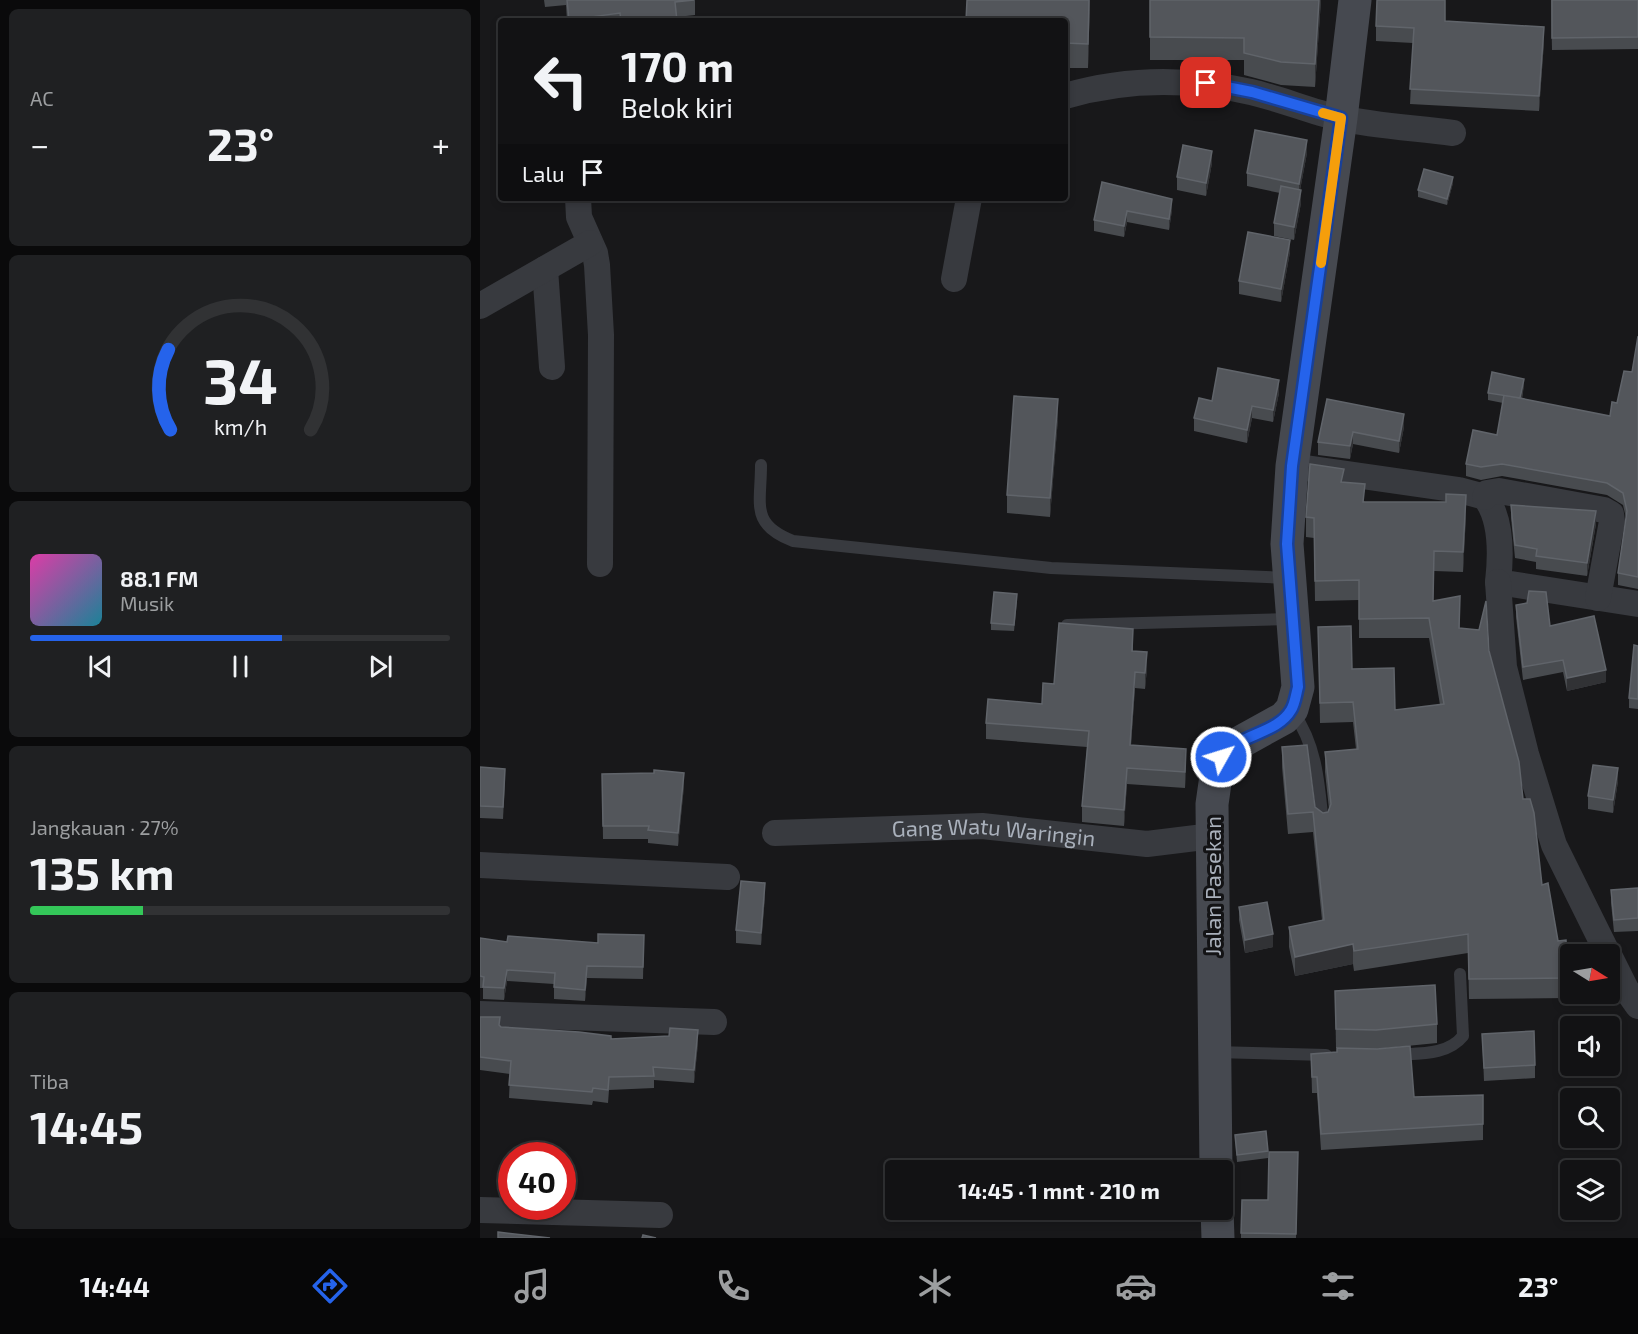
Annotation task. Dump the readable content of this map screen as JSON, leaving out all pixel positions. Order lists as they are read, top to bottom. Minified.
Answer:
{"streets":{"street":["Gang Watu Waringin","Jalan Pasekan"]},"crossings":[["Gang Watu Waringin","Jalan Pasekan"]],"north":"right","page":{"tile":["AC",["Jangkauan · 27%","135 km"],["Tiba","14:45"]],"turn":["170 m","Belok kiri"],"heat":["−","23°","+"],"then":"Lalu","song":["88.1 FM","Musik"],"limit":"40","trip":"14:45 · 1 mnt · 210 m","tabs":["14:44","23°"],"gauge":["34","km/h"]}}
